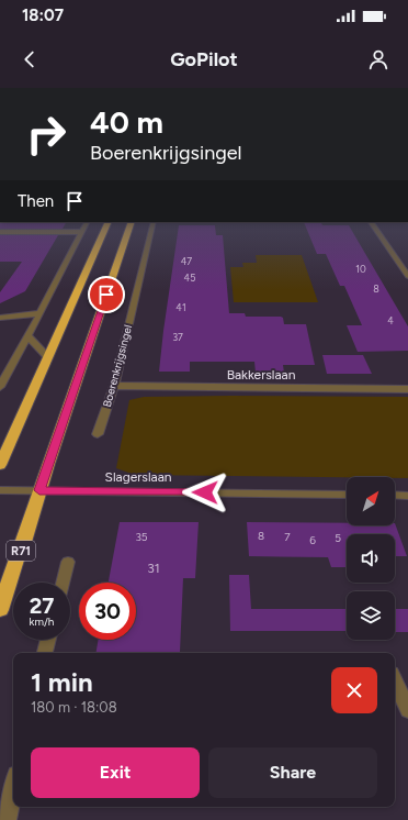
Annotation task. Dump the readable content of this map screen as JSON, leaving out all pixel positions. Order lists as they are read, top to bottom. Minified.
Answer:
{"streets":{"highway":["R71"],"street":["Boerenkrijgsingel","Bakkerslaan","Slagerslaan"]},"crossings":[["Boerenkrijgsingel","Bakkerslaan"],["Slagerslaan","R71"]],"house_numbers":["47","10","45","8","41","4","37","8","35","7","5","6","31"],"north":"top right","page":{"status":"18:07","header":"GoPilot","turn":["40 m","Boerenkrijgsingel"],"then":"Then","speed":"27 km/h","limit":"30","heading":["1 min","180 m · 18:08"],"buttons":["Exit","Share"]}}
